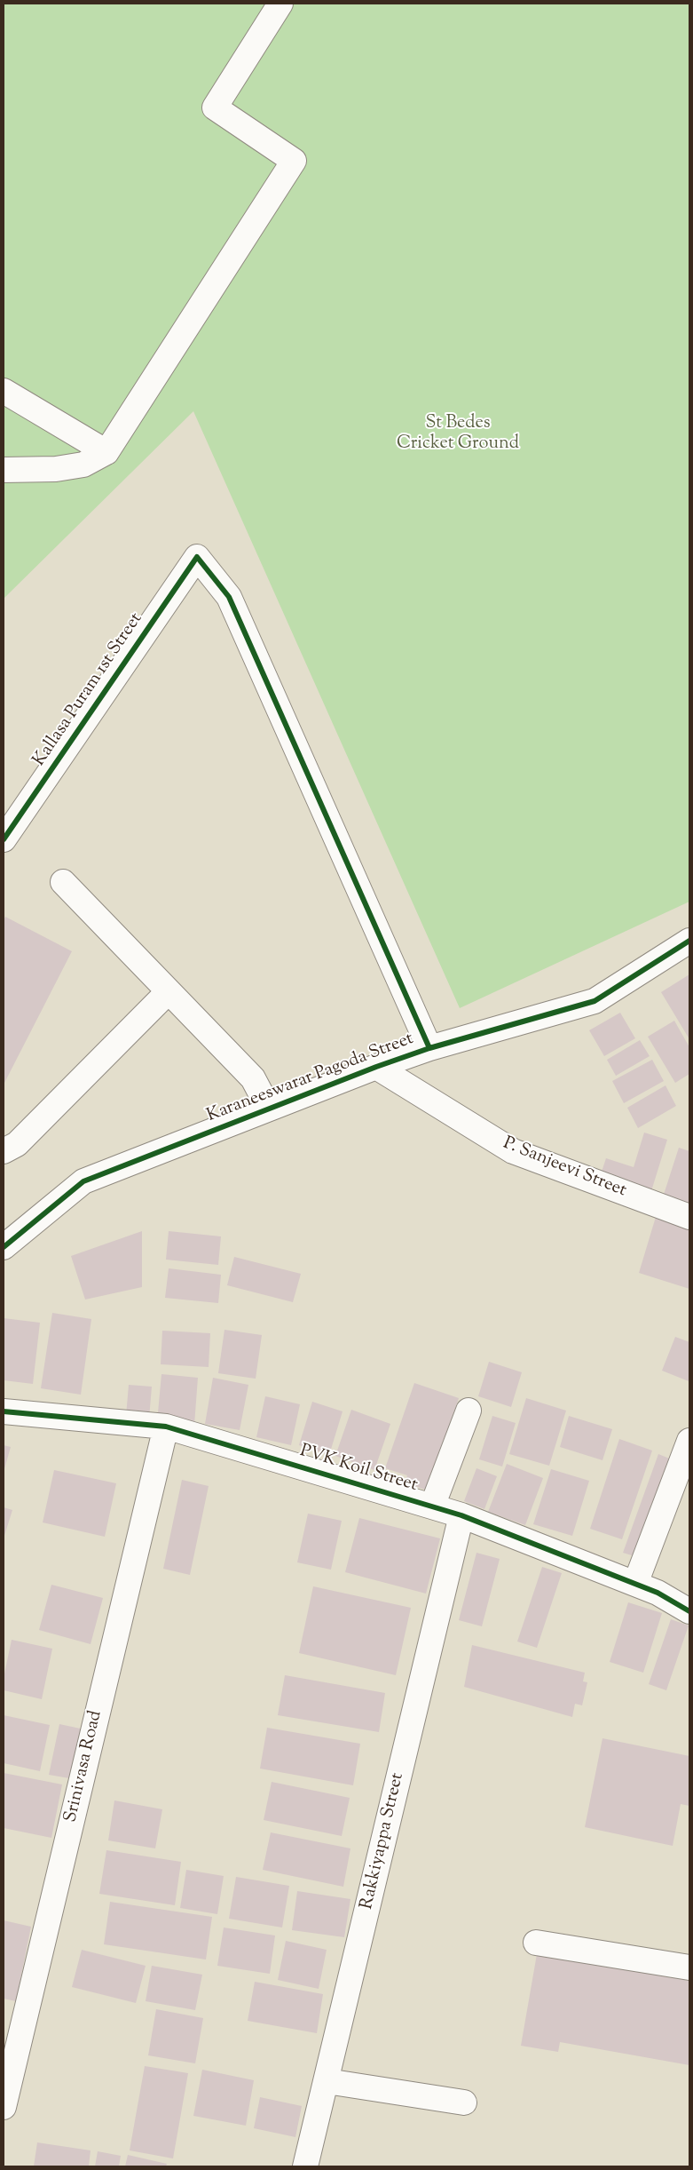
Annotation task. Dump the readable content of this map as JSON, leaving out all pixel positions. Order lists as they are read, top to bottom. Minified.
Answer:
{"streets":{"street":["Kallasa Puram 1st Street","Karaneeswarar Pagoda Street","P. Sanjeevi Street","PVK Koil Street","Srinivasa Road","Rakkiyappa Street"]},"crossings":[["Kallasa Puram 1st Street","Karaneeswarar Pagoda Street"],["Karaneeswarar Pagoda Street","P. Sanjeevi Street"],["PVK Koil Street","Srinivasa Road"],["PVK Koil Street","Rakkiyappa Street"]],"parks":["St Bedes Cricket Ground"]}
